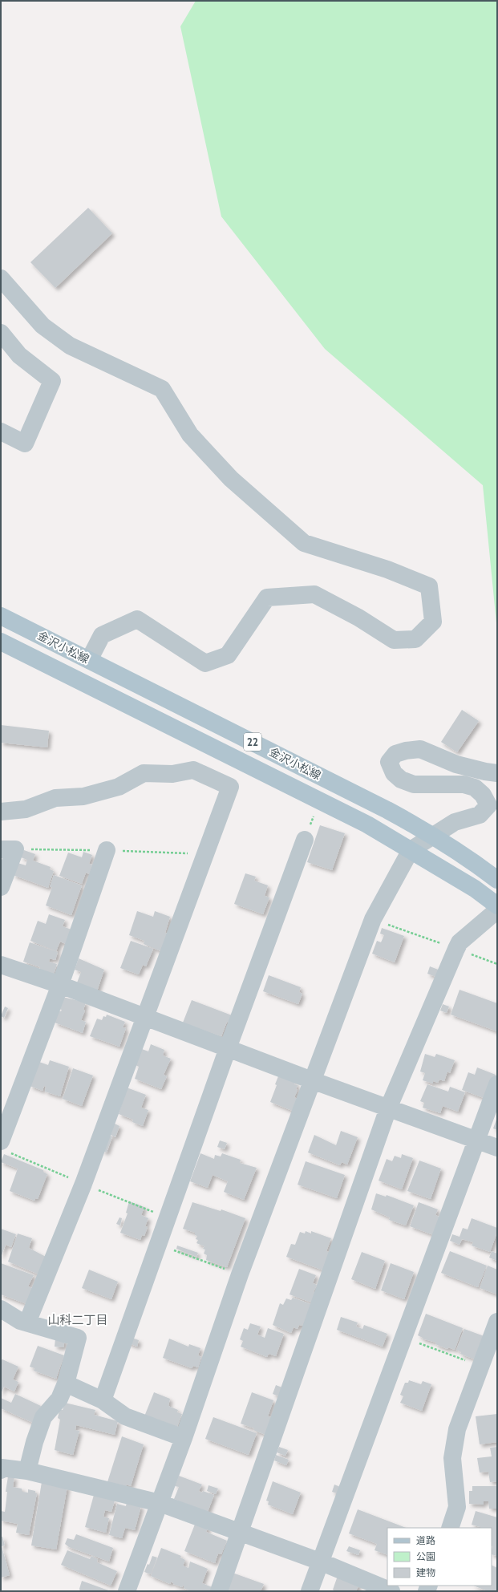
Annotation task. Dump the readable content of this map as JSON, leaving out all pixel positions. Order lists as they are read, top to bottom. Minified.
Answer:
{"streets":{"main road":["金沢小松線","22"]},"districts":["山科二丁目"],"legend":["道路","公園","建物"]}
